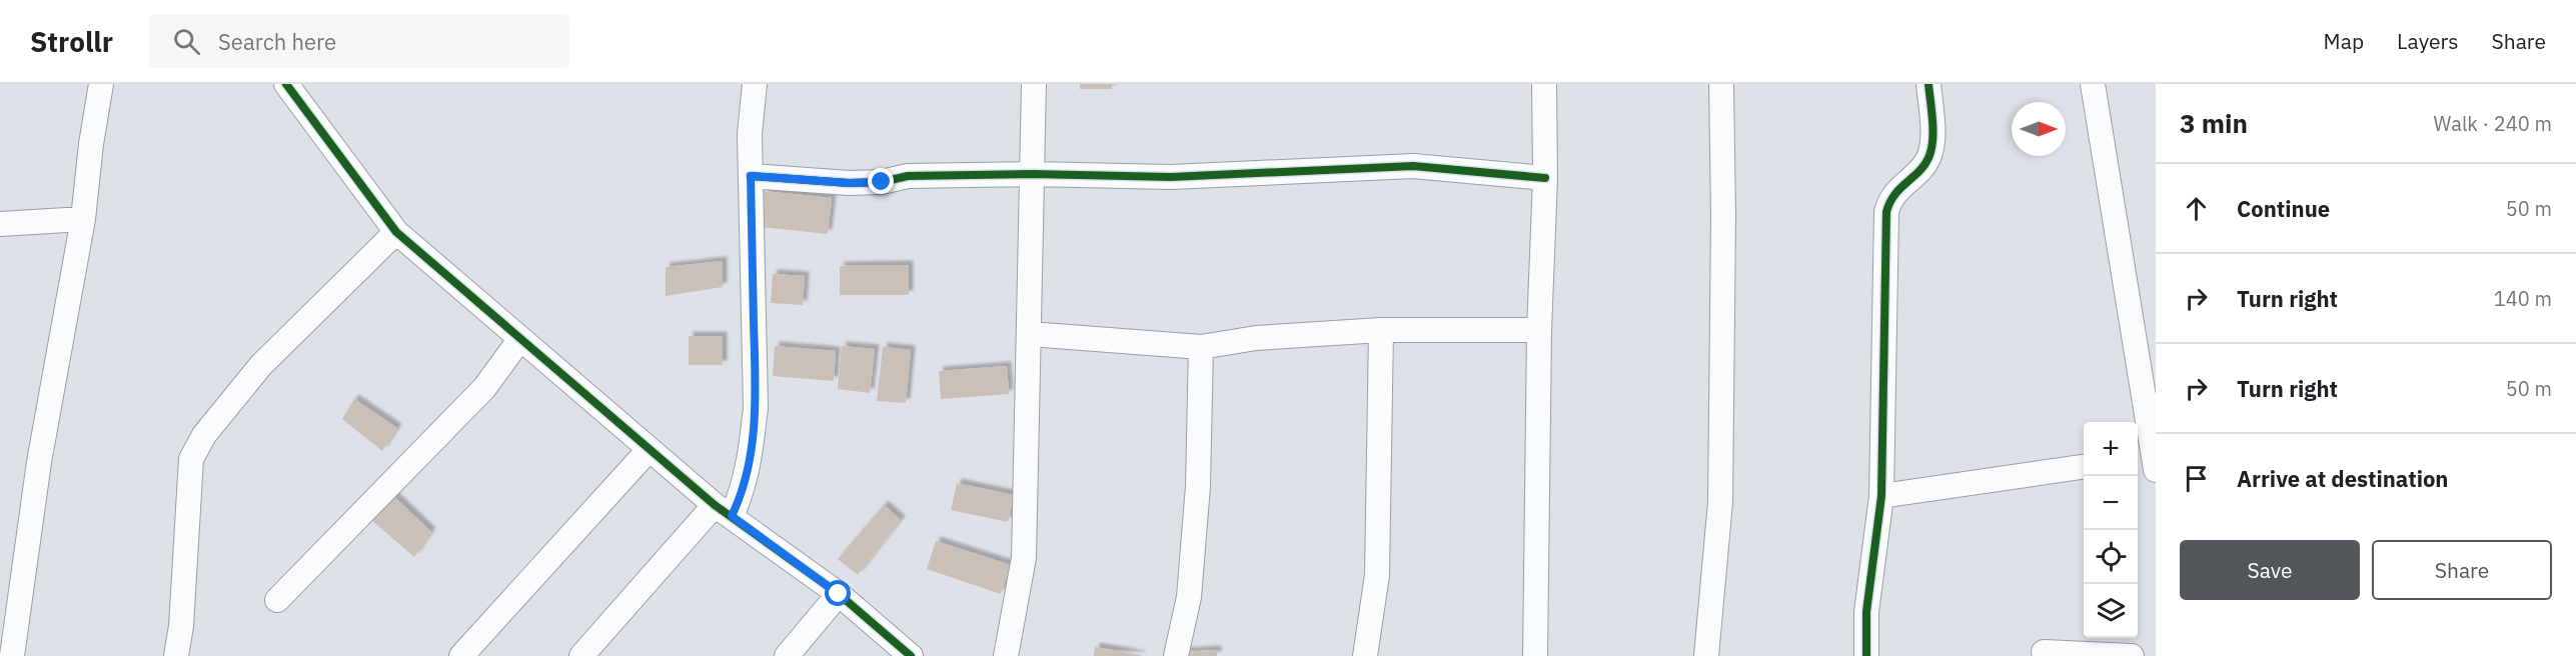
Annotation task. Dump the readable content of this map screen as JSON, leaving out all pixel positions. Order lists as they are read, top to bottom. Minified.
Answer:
{"north":"right","page":{"header":"Strollr","search":"Search here","nav":["Map","Layers","Share"],"heading":["3 min","Walk · 240 m"],"list":[["Continue","50 m"],["Turn right","140 m"],["Turn right","50 m"],"Arrive at destination"],"map_buttons":["+","−"],"buttons":["Save","Share"]}}
